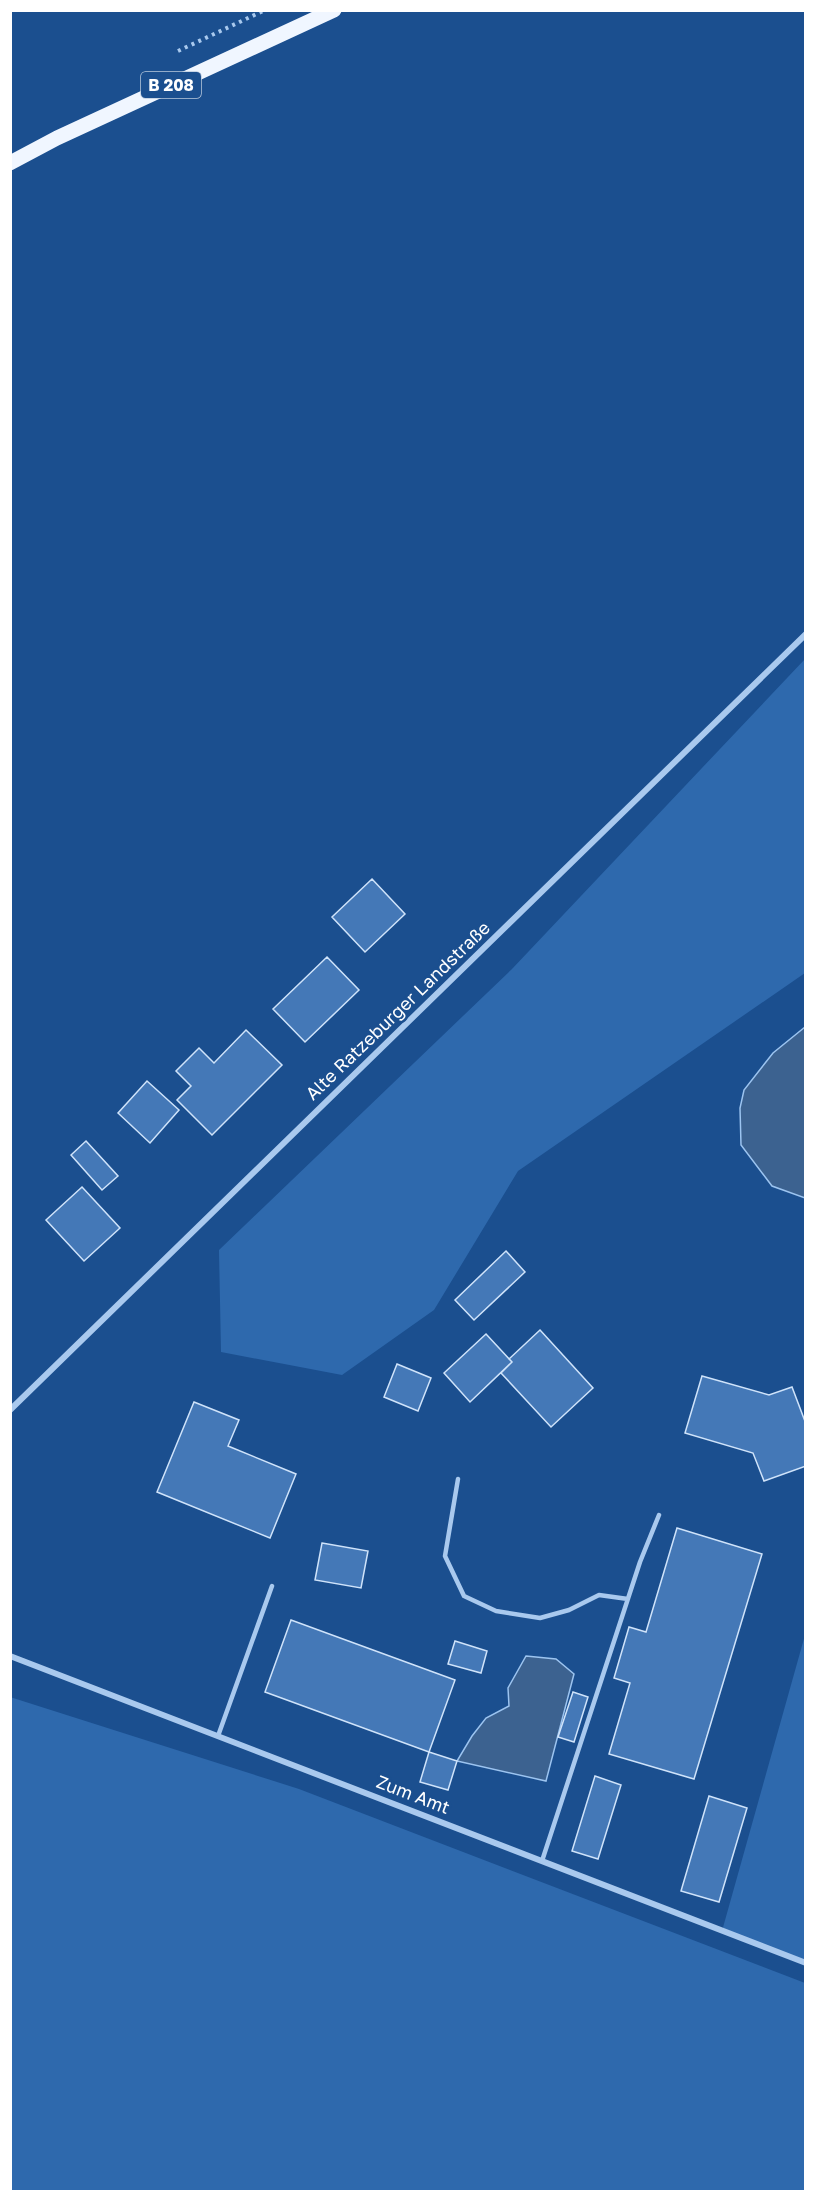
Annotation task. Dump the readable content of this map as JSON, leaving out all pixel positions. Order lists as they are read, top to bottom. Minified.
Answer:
{"streets":{"main road":["B 208"],"street":["Alte Ratzeburger Landstraße","Zum Amt"]}}
